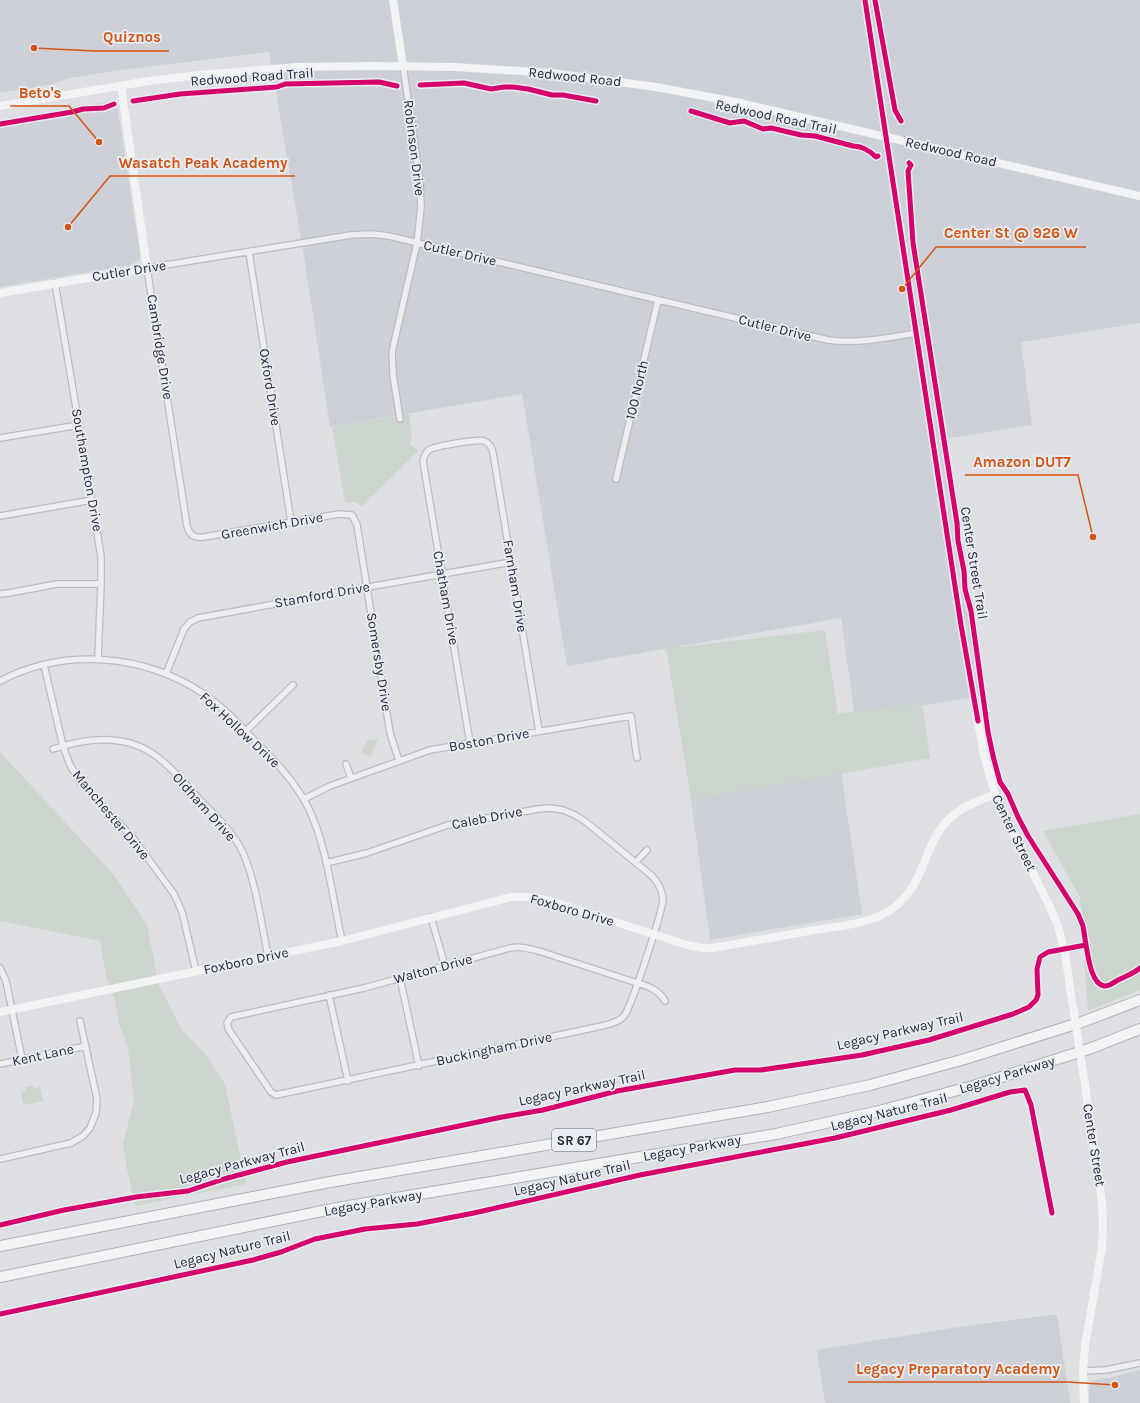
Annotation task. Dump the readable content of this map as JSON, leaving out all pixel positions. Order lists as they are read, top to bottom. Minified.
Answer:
{"streets":{"highway":["Legacy Parkway","SR 67"],"street":["Redwood Road","Robinson Drive","Cutler Drive","Cambridge Drive","Oxford Drive","100 North","Southampton Drive","Greenwich Drive","Farnham Drive","Stamford Drive","Chatham Drive","Somersby Drive","Fox Hollow Drive","Boston Drive","Oldham Drive","Manchester Drive","Caleb Drive","Center Street","Foxboro Drive","Walton Drive","Buckingham Drive","Kent Lane"],"cycle path":["Redwood Road Trail","Center Street Trail","Legacy Parkway Trail","Legacy Nature Trail"]},"crossings":[["Redwood Road","Robinson Drive"],["Redwood Road","Cambridge Drive"],["Redwood Road","Center Street"],["Robinson Drive","Cutler Drive"],["Cutler Drive","Cambridge Drive"],["Cutler Drive","Oxford Drive"],["Cutler Drive","100 North"],["Cutler Drive","Southampton Drive"],["Cutler Drive","Center Street"],["Cambridge Drive","Greenwich Drive"],["Oxford Drive","Greenwich Drive"],["Southampton Drive","Fox Hollow Drive"],["Greenwich Drive","Somersby Drive"],["Farnham Drive","Stamford Drive"],["Farnham Drive","Chatham Drive"],["Farnham Drive","Boston Drive"],["Stamford Drive","Chatham Drive"],["Stamford Drive","Somersby Drive"],["Stamford Drive","Fox Hollow Drive"],["Chatham Drive","Boston Drive"],["Somersby Drive","Boston Drive"],["Fox Hollow Drive","Boston Drive"],["Fox Hollow Drive","Manchester Drive"],["Fox Hollow Drive","Caleb Drive"],["Fox Hollow Drive","Foxboro Drive"],["Oldham Drive","Manchester Drive"],["Oldham Drive","Foxboro Drive"],["Manchester Drive","Foxboro Drive"],["Caleb Drive","Foxboro Drive"],["Caleb Drive","Buckingham Drive"],["Center Street","Foxboro Drive"],["Foxboro Drive","Buckingham Drive"],["Walton Drive","Buckingham Drive"]],"places":["Quiznos","Beto's","Wasatch Peak Academy","Center St @ 926 W","Amazon DUT7","Legacy Preparatory Academy"]}
